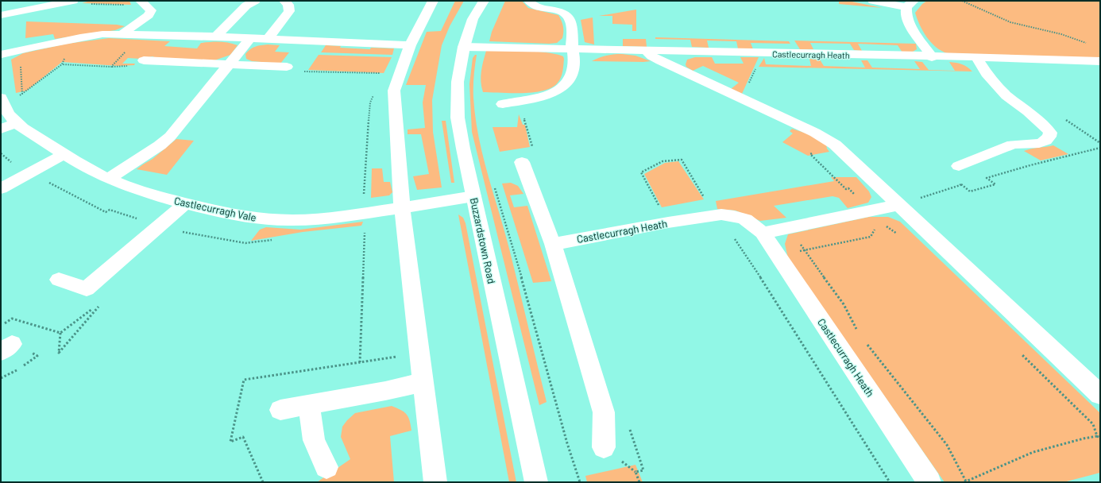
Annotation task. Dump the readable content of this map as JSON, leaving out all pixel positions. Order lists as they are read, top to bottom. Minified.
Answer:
{"streets":{"street":["Castlecurragh Heath","Castlecurragh Vale","Buzzardstown Road"]},"crossings":[["Castlecurragh Heath","Buzzardstown Road"],["Castlecurragh Vale","Buzzardstown Road"]]}
